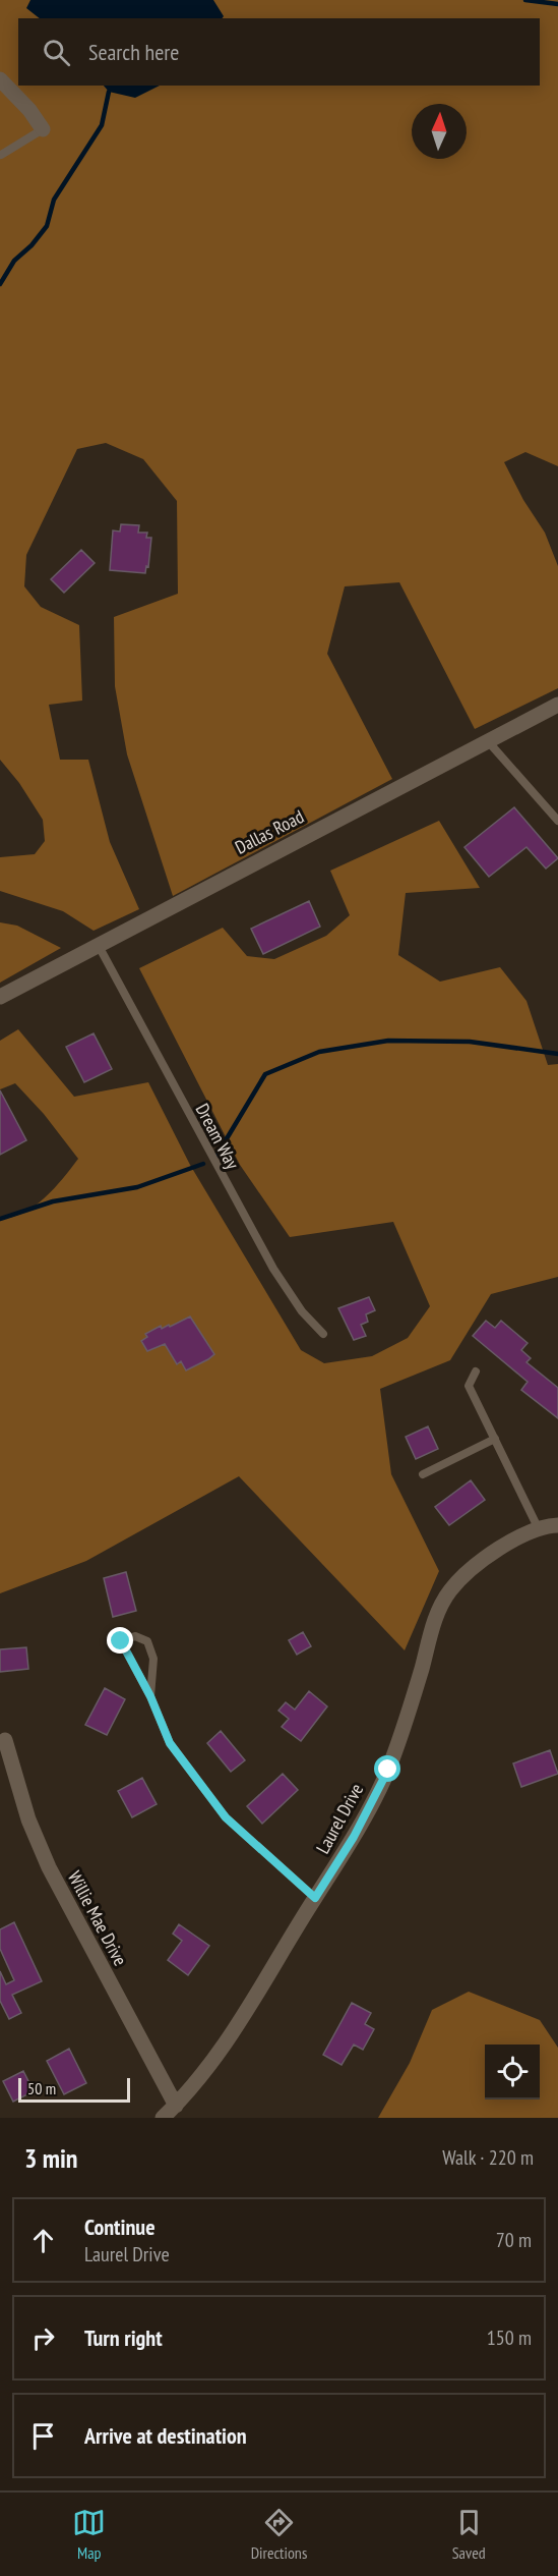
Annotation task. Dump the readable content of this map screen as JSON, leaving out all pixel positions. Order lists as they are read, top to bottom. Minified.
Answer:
{"streets":{"street":["Dallas Road","Laurel Drive","Willie Mae Drive"],"lane":["Dream Way"]},"crossings":[["Dallas Road","Dream Way"],["Laurel Drive","Willie Mae Drive"]],"scale_bar":"50 m","north":"top","page":{"search":"Search here","scale":"50 m","heading":["3 min","Walk · 220 m"],"list":[["Continue","Laurel Drive","70 m"],["Turn right","150 m"],"Arrive at destination"],"nav":["Map","Directions","Saved"]}}
